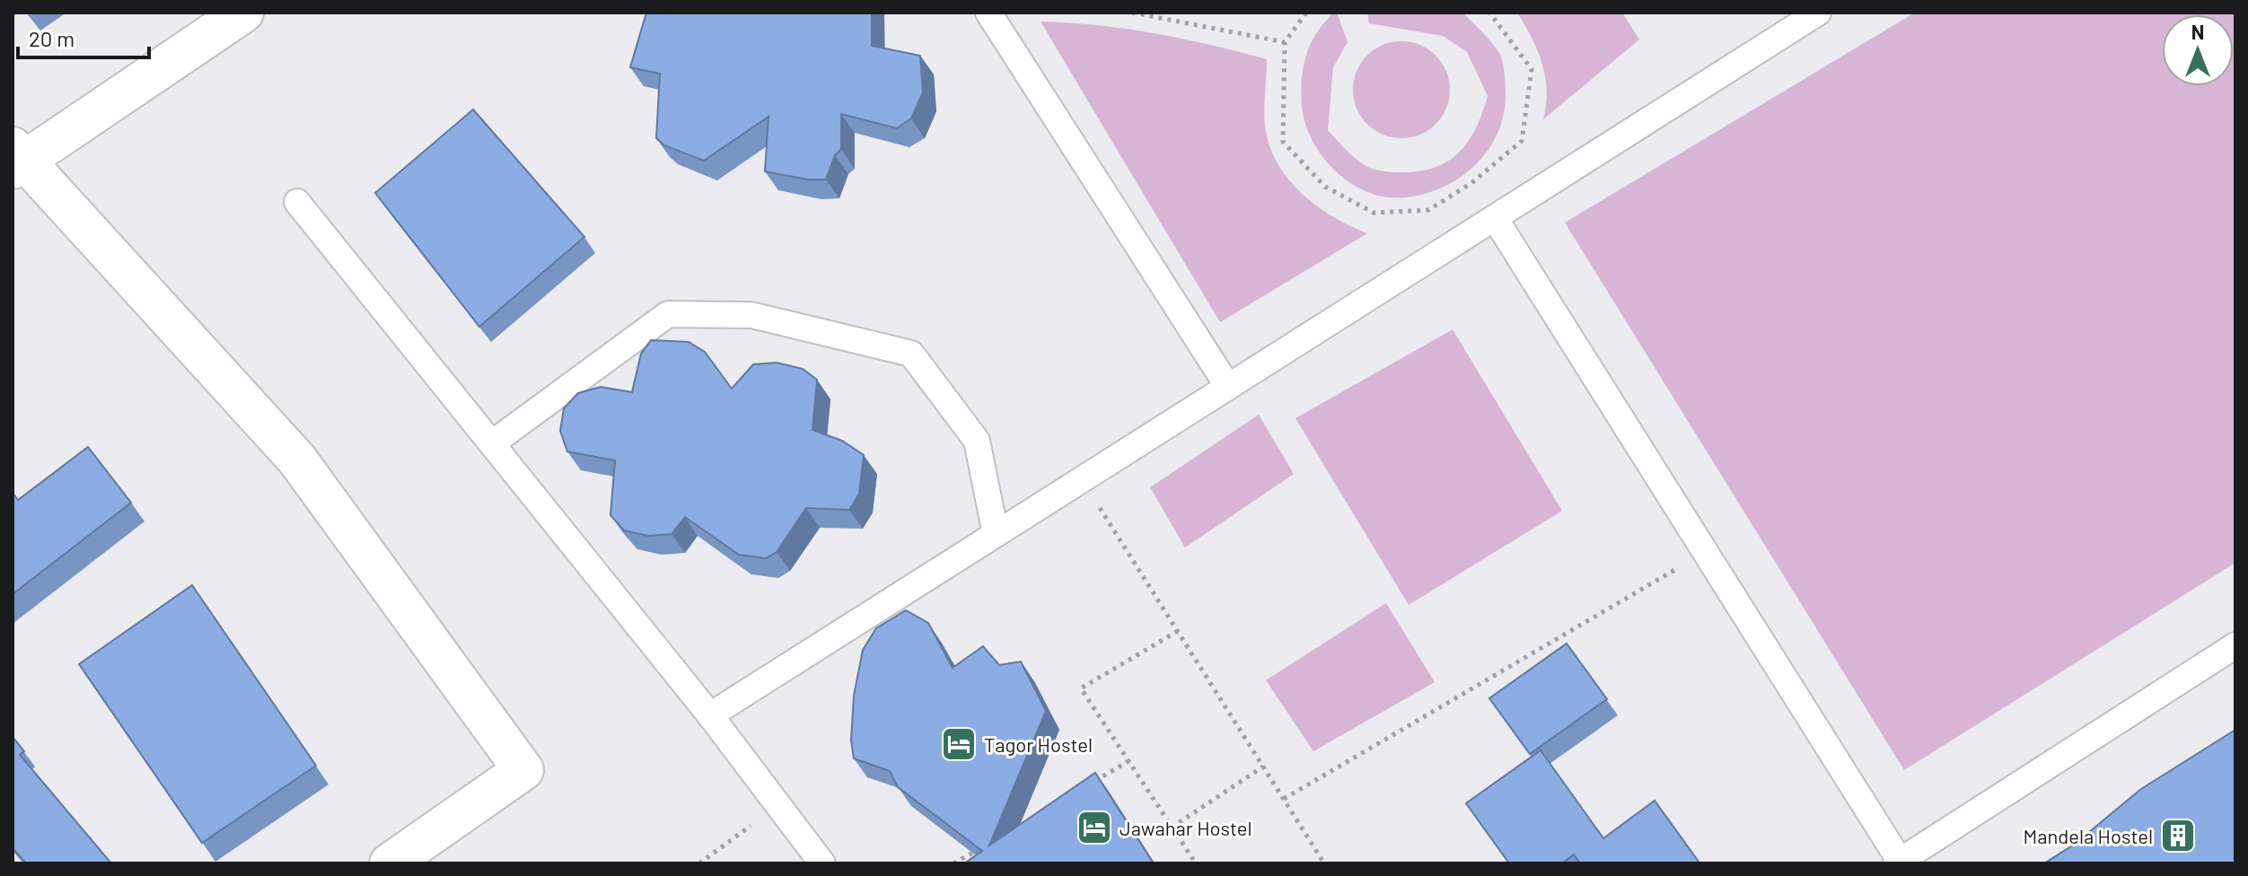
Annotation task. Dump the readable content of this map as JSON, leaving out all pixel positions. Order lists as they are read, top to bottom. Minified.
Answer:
{"places":{"hotel":["Tagor Hostel","Jawahar Hostel"],"building":["Mandela Hostel"]},"scale_bar":"20 m","north":"top"}
